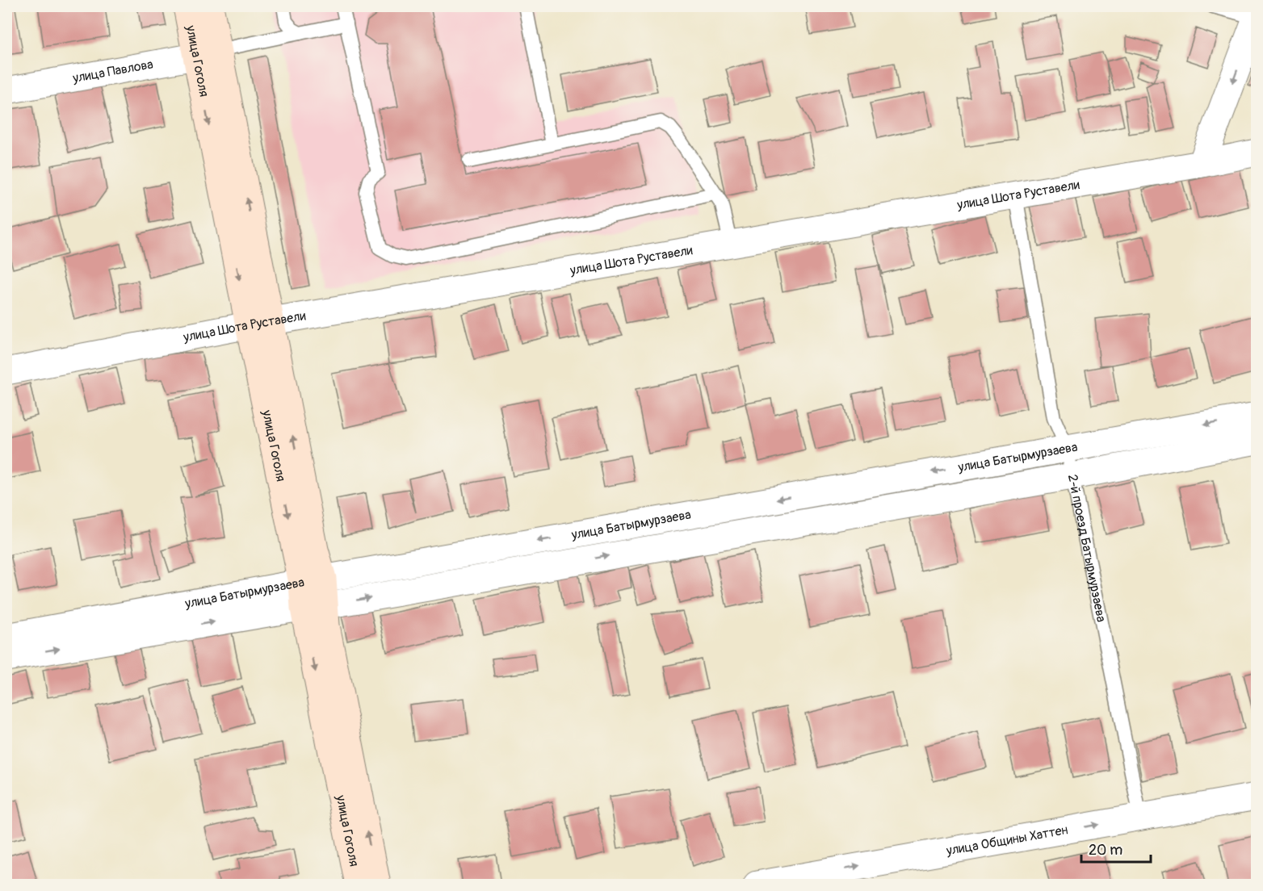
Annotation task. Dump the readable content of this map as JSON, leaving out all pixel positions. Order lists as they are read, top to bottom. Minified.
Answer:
{"streets":{"street":["улица Гоголя","улица Павлова","улица Шота Руставели","улица Батырмурзаева","улица Общины Хаттен"],"lane":["2-й проезд Батырмурзаева"]},"crossings":[["улица Гоголя","улица Павлова"],["улица Гоголя","улица Шота Руставели"],["улица Гоголя","улица Батырмурзаева"],["улица Шота Руставели","2-й проезд Батырмурзаева"],["улица Батырмурзаева","2-й проезд Батырмурзаева"],["2-й проезд Батырмурзаева","улица Общины Хаттен"]],"one_way":["улица Общины Хаттен"],"scale_bar":"20 m"}
